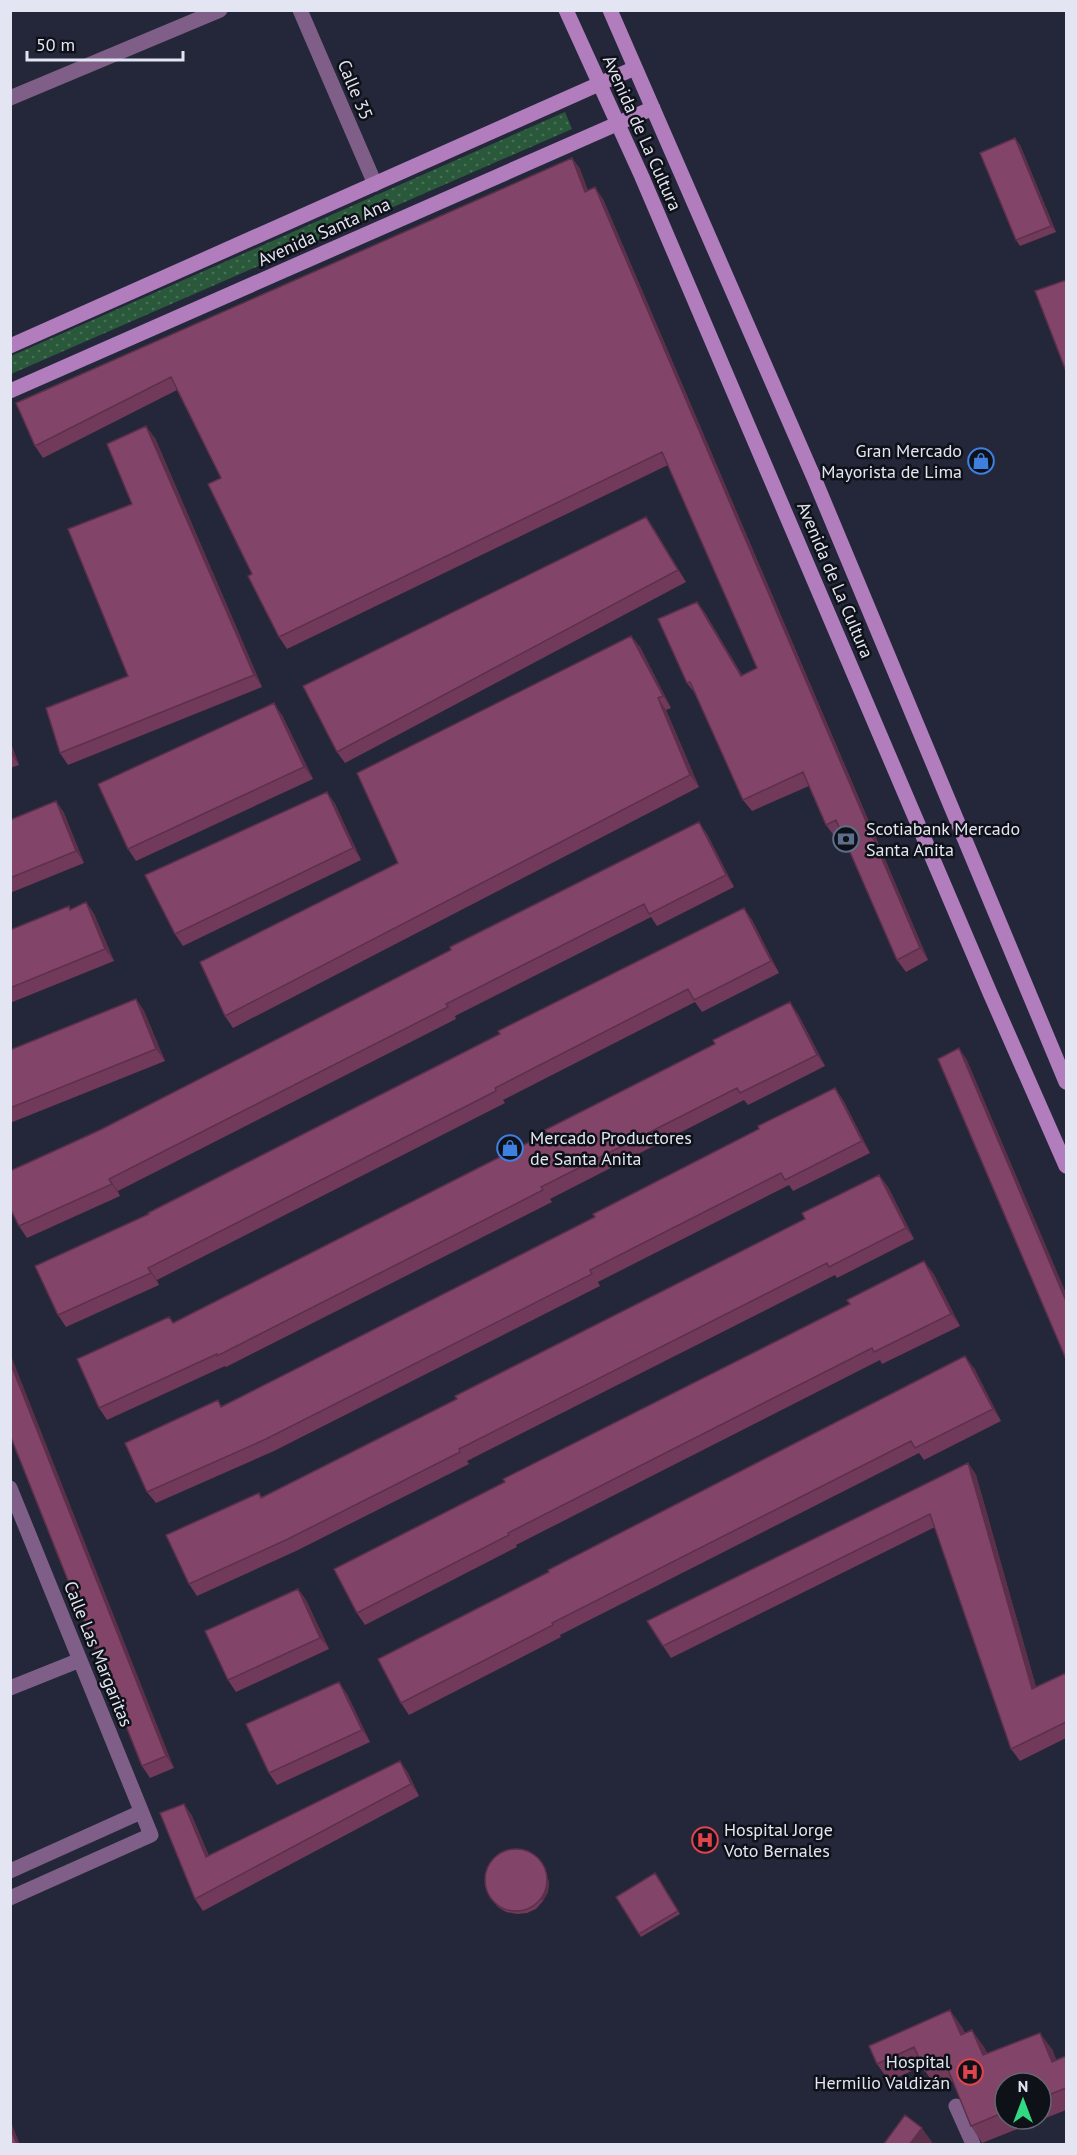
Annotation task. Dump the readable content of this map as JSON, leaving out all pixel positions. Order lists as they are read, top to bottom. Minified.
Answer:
{"streets":{"main road":["Avenida de La Cultura","Avenida Santa Ana"],"street":["Calle 35","Calle Las Margaritas"]},"crossings":[["Calle 35","Avenida Santa Ana"],["Avenida de La Cultura","Avenida Santa Ana"]],"places":{"shop":["Gran Mercado Mayorista de Lima","Mercado Productores de Santa Anita"],"bank":["Scotiabank Mercado Santa Anita"],"hospital":["Hospital Jorge Voto Bernales","Hospital Hermilio Valdizán"]},"scale_bar":"50 m","north":"top"}
